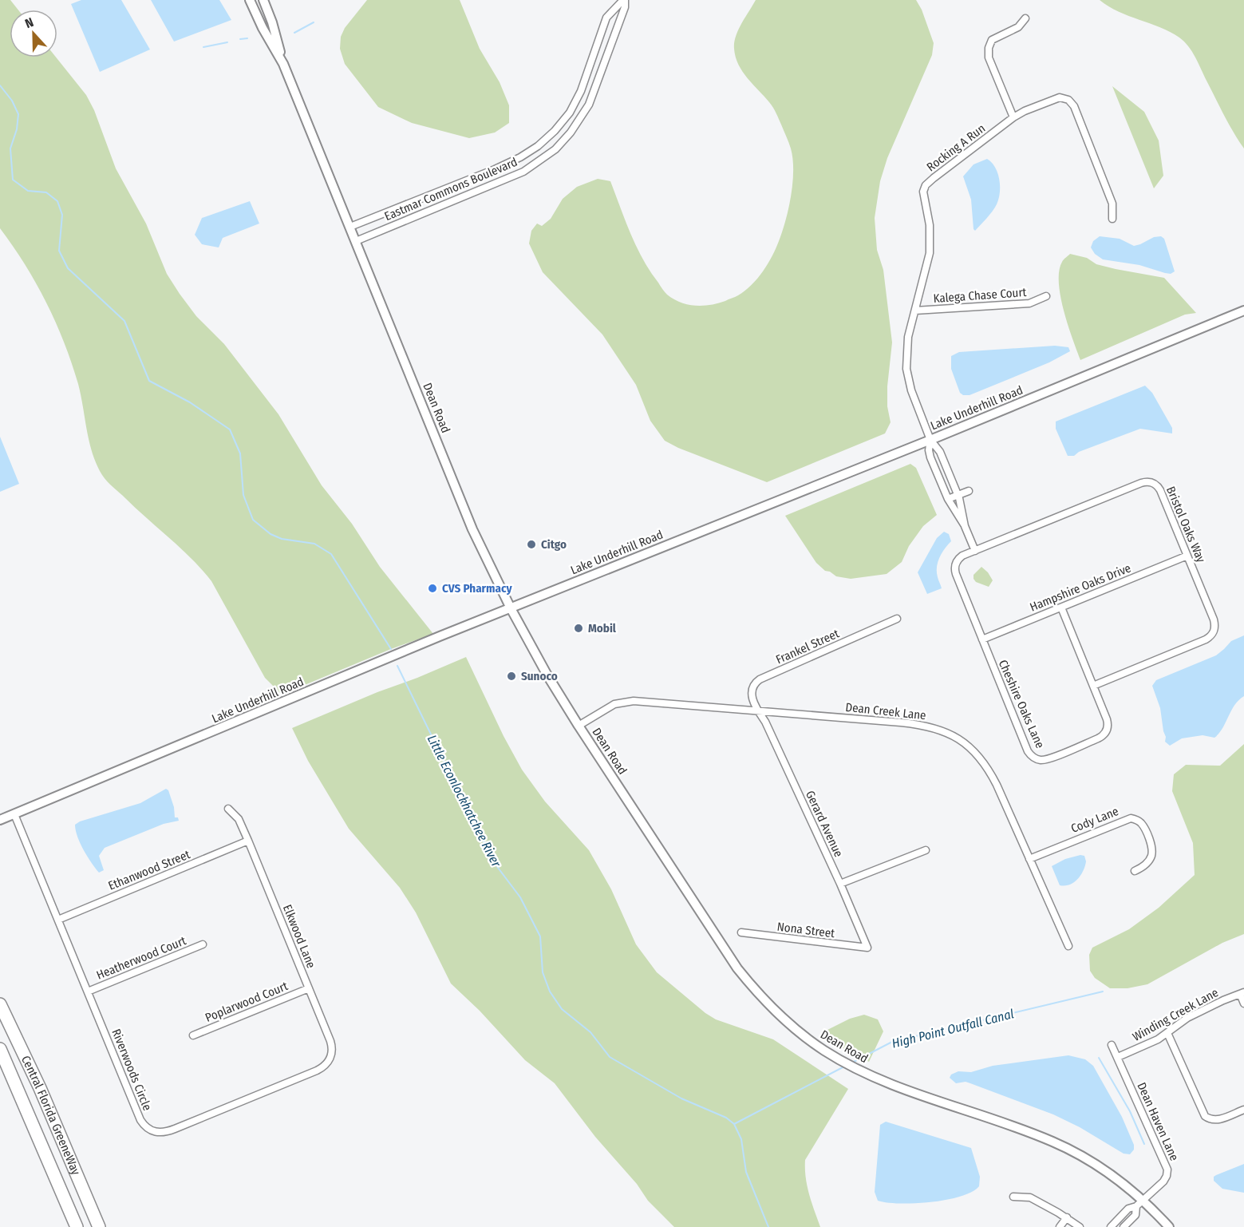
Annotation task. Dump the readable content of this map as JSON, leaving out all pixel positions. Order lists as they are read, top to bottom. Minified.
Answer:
{"streets":{"highway":["Central Florida GreeneWay"],"street":["Rocking A Run","Eastmar Commons Boulevard","Kalega Chase Court","Dean Road","Lake Underhill Road","Bristol Oaks Way","Hampshire Oaks Drive","Frankel Street","Cheshire Oaks Lane","Dean Creek Lane","Cody Lane","Gerard Avenue","Ethanwood Street","Nona Street","Elkwood Lane","Heatherwood Court","Poplarwood Court","Winding Creek Lane","Riverwoods Circle","Dean Haven Lane"]},"crossings":[["Rocking A Run","Kalega Chase Court"],["Rocking A Run","Lake Underhill Road"],["Rocking A Run","Bristol Oaks Way"],["Rocking A Run","Cheshire Oaks Lane"],["Eastmar Commons Boulevard","Dean Road"],["Dean Road","Lake Underhill Road"],["Dean Road","Dean Creek Lane"],["Dean Road","Dean Haven Lane"],["Lake Underhill Road","Riverwoods Circle"],["Bristol Oaks Way","Hampshire Oaks Drive"],["Bristol Oaks Way","Cheshire Oaks Lane"],["Hampshire Oaks Drive","Cheshire Oaks Lane"],["Frankel Street","Dean Creek Lane"],["Frankel Street","Gerard Avenue"],["Dean Creek Lane","Cody Lane"],["Dean Creek Lane","Gerard Avenue"],["Gerard Avenue","Nona Street"],["Ethanwood Street","Elkwood Lane"],["Ethanwood Street","Riverwoods Circle"],["Elkwood Lane","Poplarwood Court"],["Elkwood Lane","Riverwoods Circle"],["Heatherwood Court","Riverwoods Circle"],["Winding Creek Lane","Dean Haven Lane"]],"water":["Little Econlockhatchee River","High Point Outfall Canal"],"places":["Citgo","CVS Pharmacy","Mobil","Sunoco"],"north":"top"}
